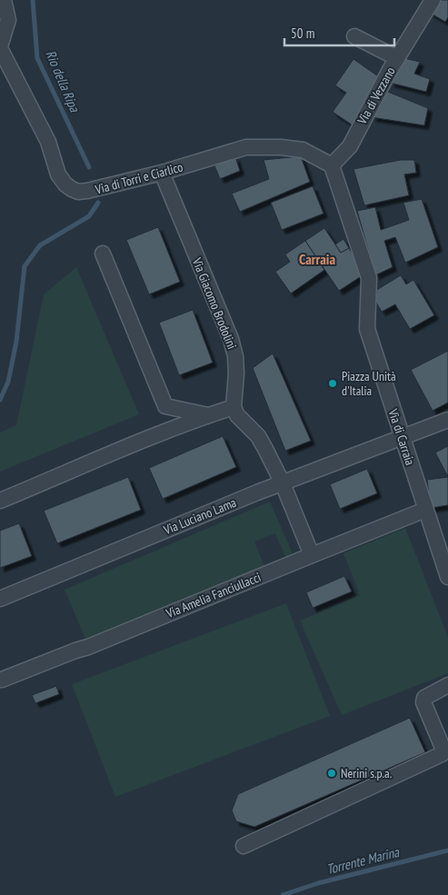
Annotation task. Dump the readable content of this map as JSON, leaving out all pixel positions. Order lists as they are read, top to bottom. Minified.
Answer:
{"streets":{"street":["Via di Vezzano","Via di Torri e Ciarlico","Via Giacomo Brodolini","Via di Carraia","Via Luciano Lama","Via Amelia Fanciullacci"]},"crossings":[["Via di Vezzano","Via di Torri e Ciarlico"],["Via di Vezzano","Via di Carraia"],["Via di Torri e Ciarlico","Via Giacomo Brodolini"],["Via di Torri e Ciarlico","Via di Carraia"],["Via di Carraia","Via Luciano Lama"],["Via di Carraia","Via Amelia Fanciullacci"]],"districts":["Carraia"],"water":["Rio della Ripa","Torrente Marina"],"places":["Piazza Unità d'Italia","Nerini s.p.a."],"scale_bar":"50 m"}
